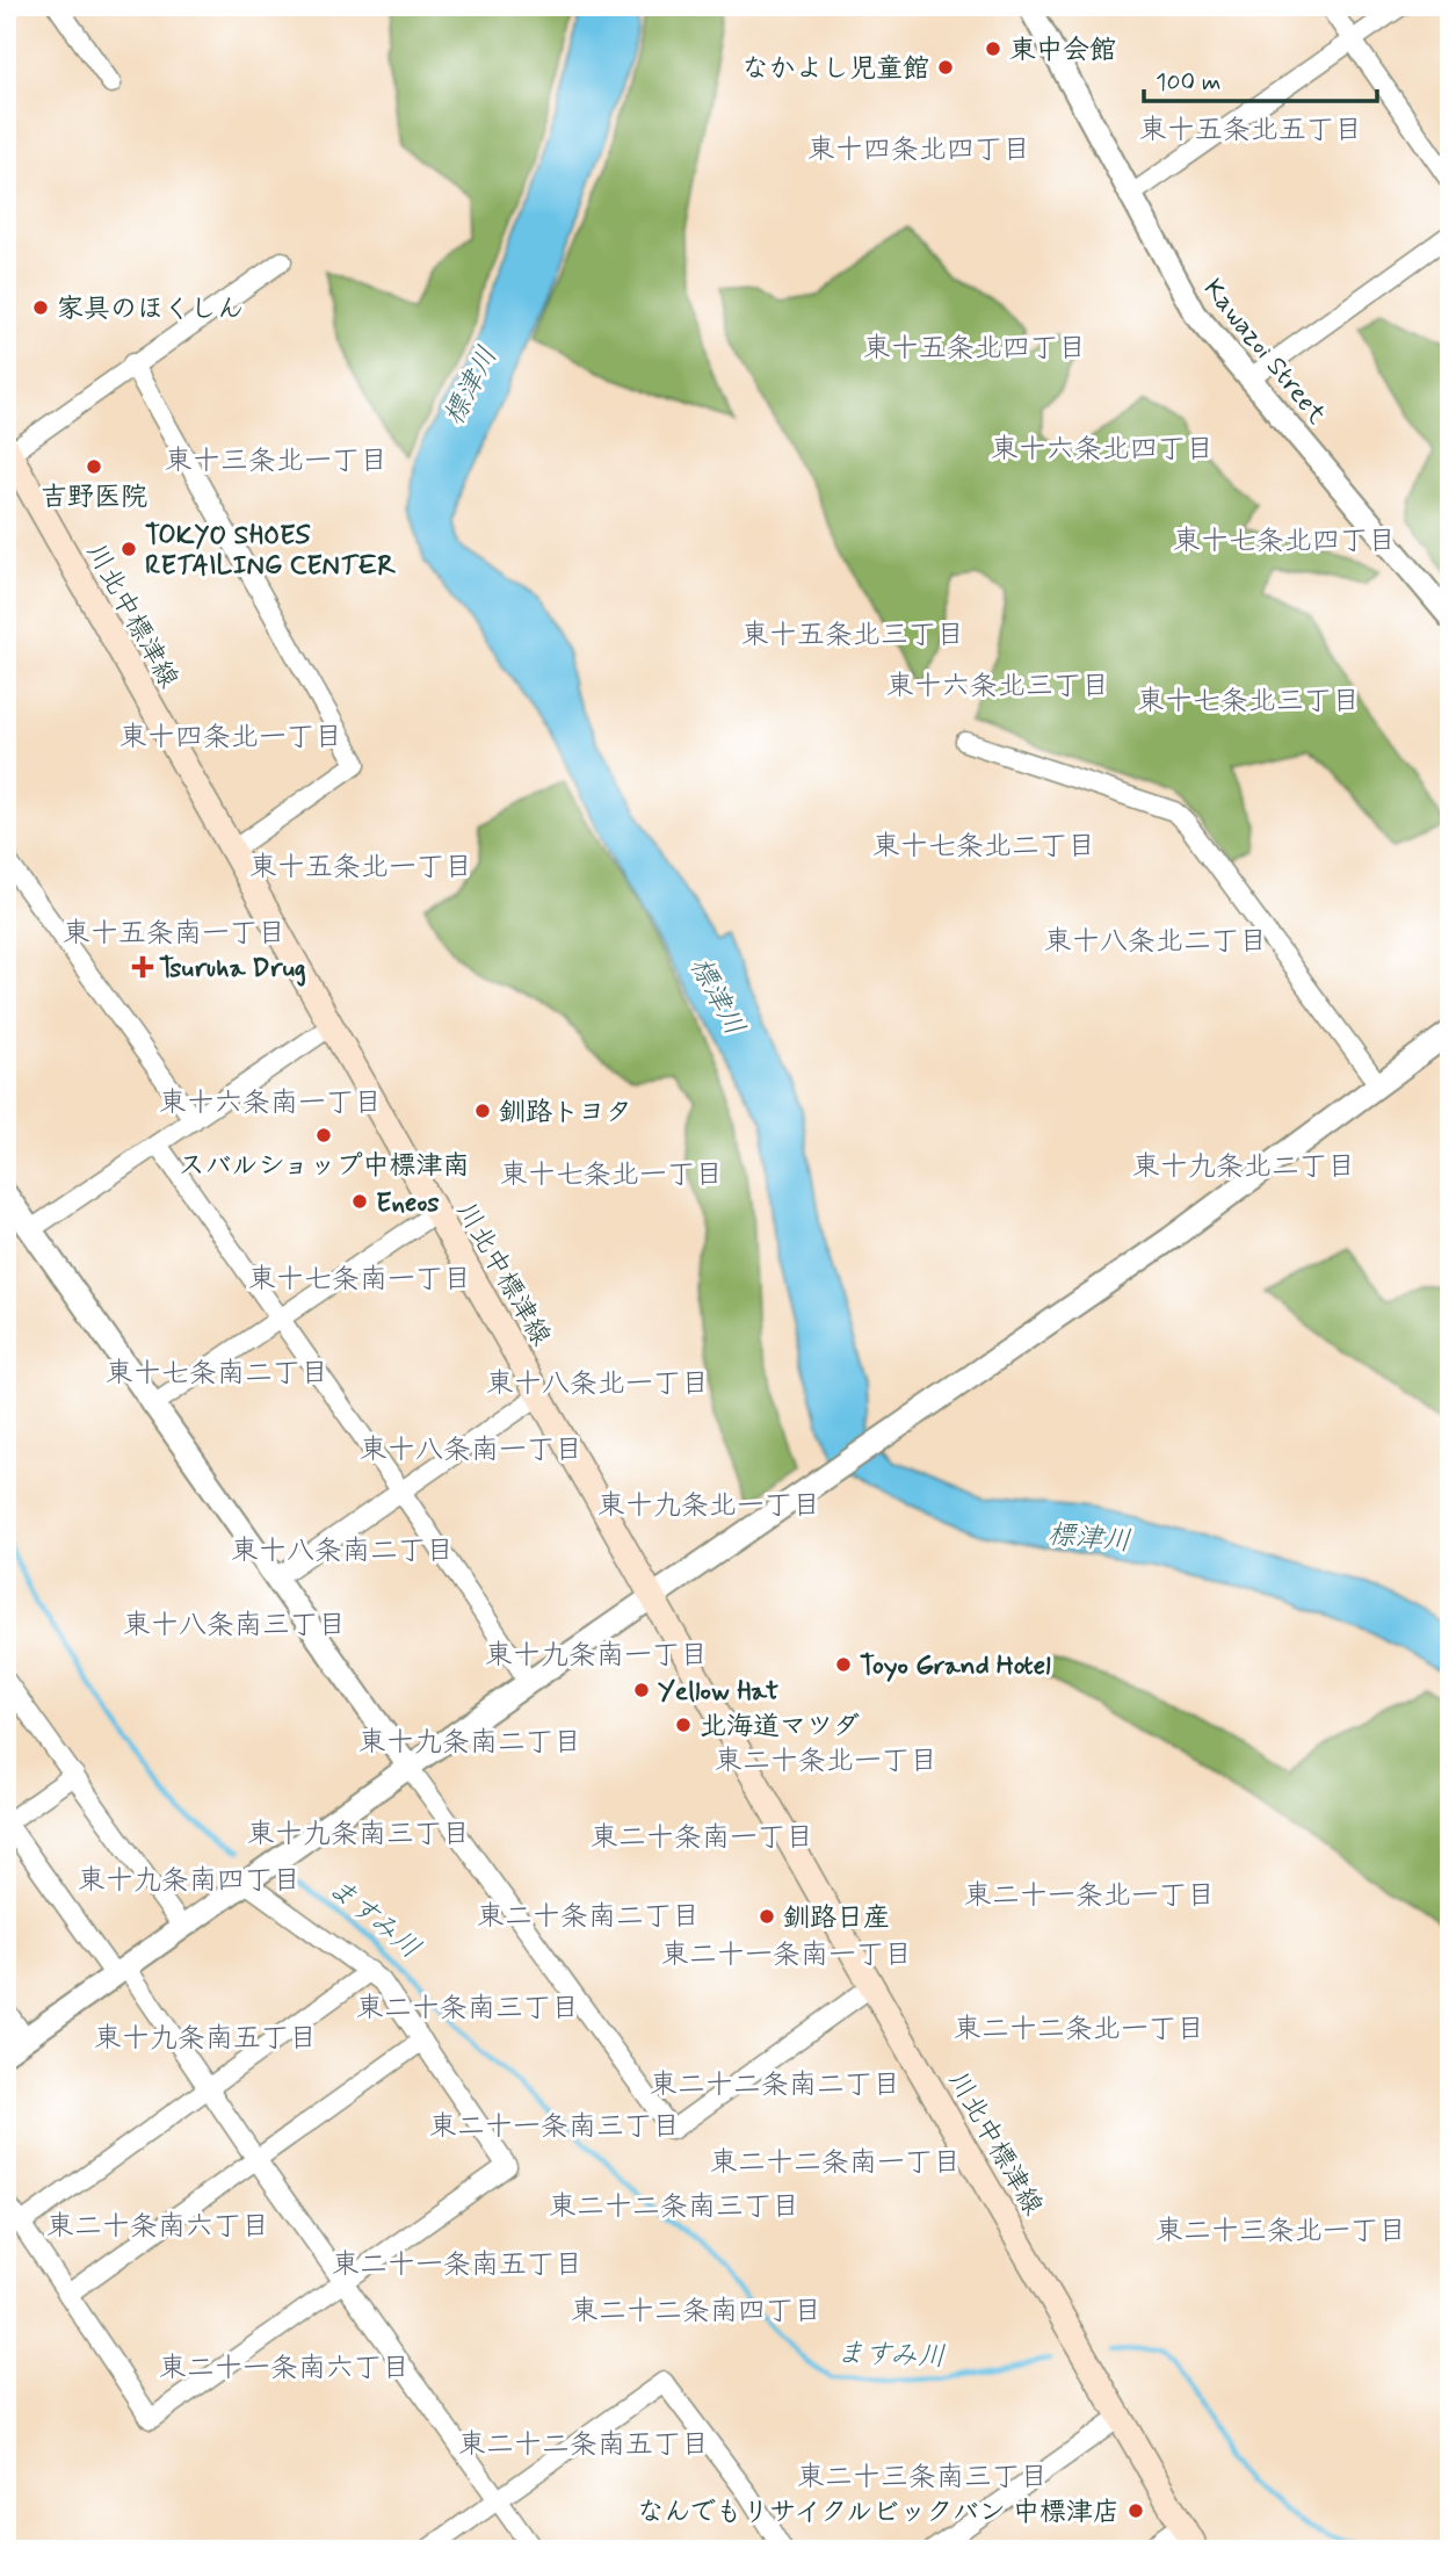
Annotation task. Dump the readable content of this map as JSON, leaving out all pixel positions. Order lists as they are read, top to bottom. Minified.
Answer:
{"streets":{"main road":["川北中標津線"],"street":["Kawazoi Street"]},"districts":["東十五条北五丁目","東十四条北四丁目","東十五条北四丁目","東十六条北四丁目","東十三条北一丁目","東十七条北四丁目","東十五条北三丁目","東十六条北三丁目","東十七条北三丁目","東十四条北一丁目","東十七条北二丁目","東十五条北一丁目","東十五条南一丁目","東十八条北二丁目","東十六条南一丁目","東十九条北二丁目","東十七条北一丁目","東十七条南一丁目","東十七条南二丁目","東十八条北一丁目","東十八条南一丁目","東十九条北一丁目","東十八条南二丁目","東十八条南三丁目","東十九条南一丁目","東十九条南二丁目","東二十条北一丁目","東十九条南三丁目","東二十条南一丁目","東十九条南四丁目","東二十一条北一丁目","東二十条南二丁目","東二十一条南一丁目","東二十条南三丁目","東二十二条北一丁目","東十九条南五丁目","東二十二条南二丁目","東二十一条南三丁目","東二十二条南一丁目","東二十二条南三丁目","東二十条南六丁目","東二十三条北一丁目","東二十一条南五丁目","東二十二条南四丁目","東二十一条南六丁目","東二十二条南五丁目","東二十三条南三丁目"],"water":["標津川","ますみ川"],"places":{"other":["東中会館","なかよし児童館","家具のほくしん","吉野医院","TOKYO SHOES RETAILING CENTER","釧路トヨタ","スバルショップ中標津南","Eneos","Toyo Grand Hotel","Yellow Hat","北海道マツダ","釧路日産","なんでもリサイクルビックバン 中標津店"],"health":["Tsuruha Drug"]},"scale_bar":"100 m"}
